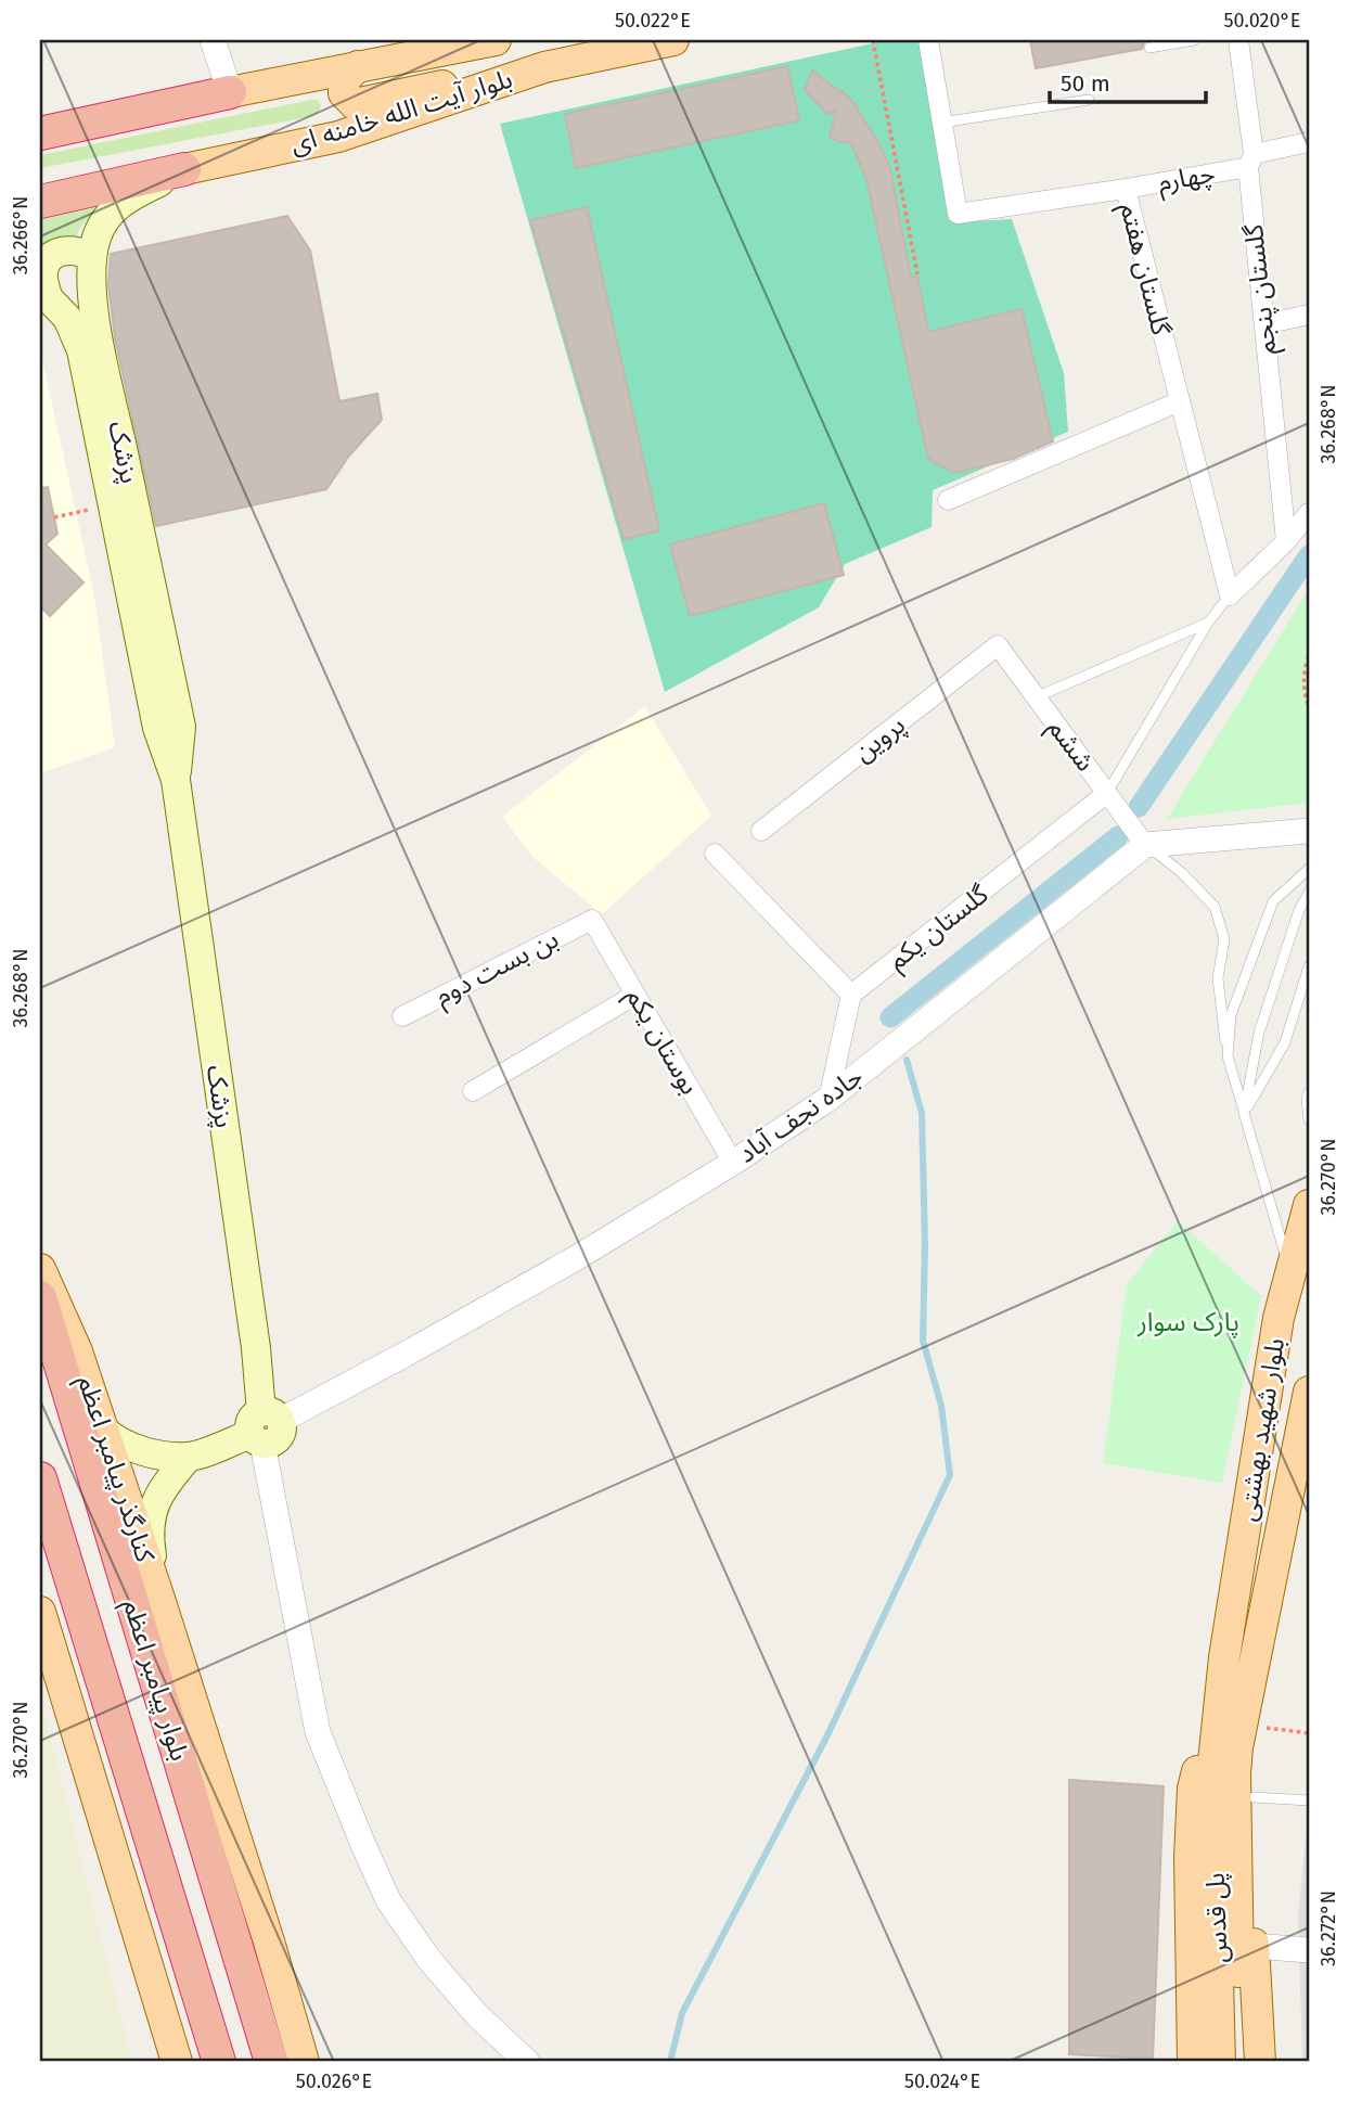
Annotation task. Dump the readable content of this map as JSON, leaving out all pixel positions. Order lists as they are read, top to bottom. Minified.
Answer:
{"streets":{"highway":["بلوار آیت الله خامنه ای","بلوار پیامبر اعظم"],"main road":["پزشک","جاده نجف آباد","بلوار شهید بهشتی","کنارگذر پیامبر اعظم","پل قدس"],"street":["چهارم","گلستان هفتم","گلستان پنجم","پروین","ششم","گلستان یکم","بن بست دوم","بوستان یکم"]},"crossings":[["بلوار آیت الله خامنه ای","پزشک"],["چهارم","گلستان هفتم"],["چهارم","گلستان پنجم"],["پزشک","جاده نجف آباد"],["پروین","ششم"],["ششم","گلستان یکم"],["ششم","جاده نجف آباد"],["بن بست دوم","بوستان یکم"],["بوستان یکم","جاده نجف آباد"],["بلوار شهید بهشتی","پل قدس"]],"parks":["پارک سوار"],"scale_bar":"50 m","coordinates":["50.022°E","50.020°E","36.266°N","36.268°N","36.270°N","36.272°N","50.026°E","50.024°E"]}
